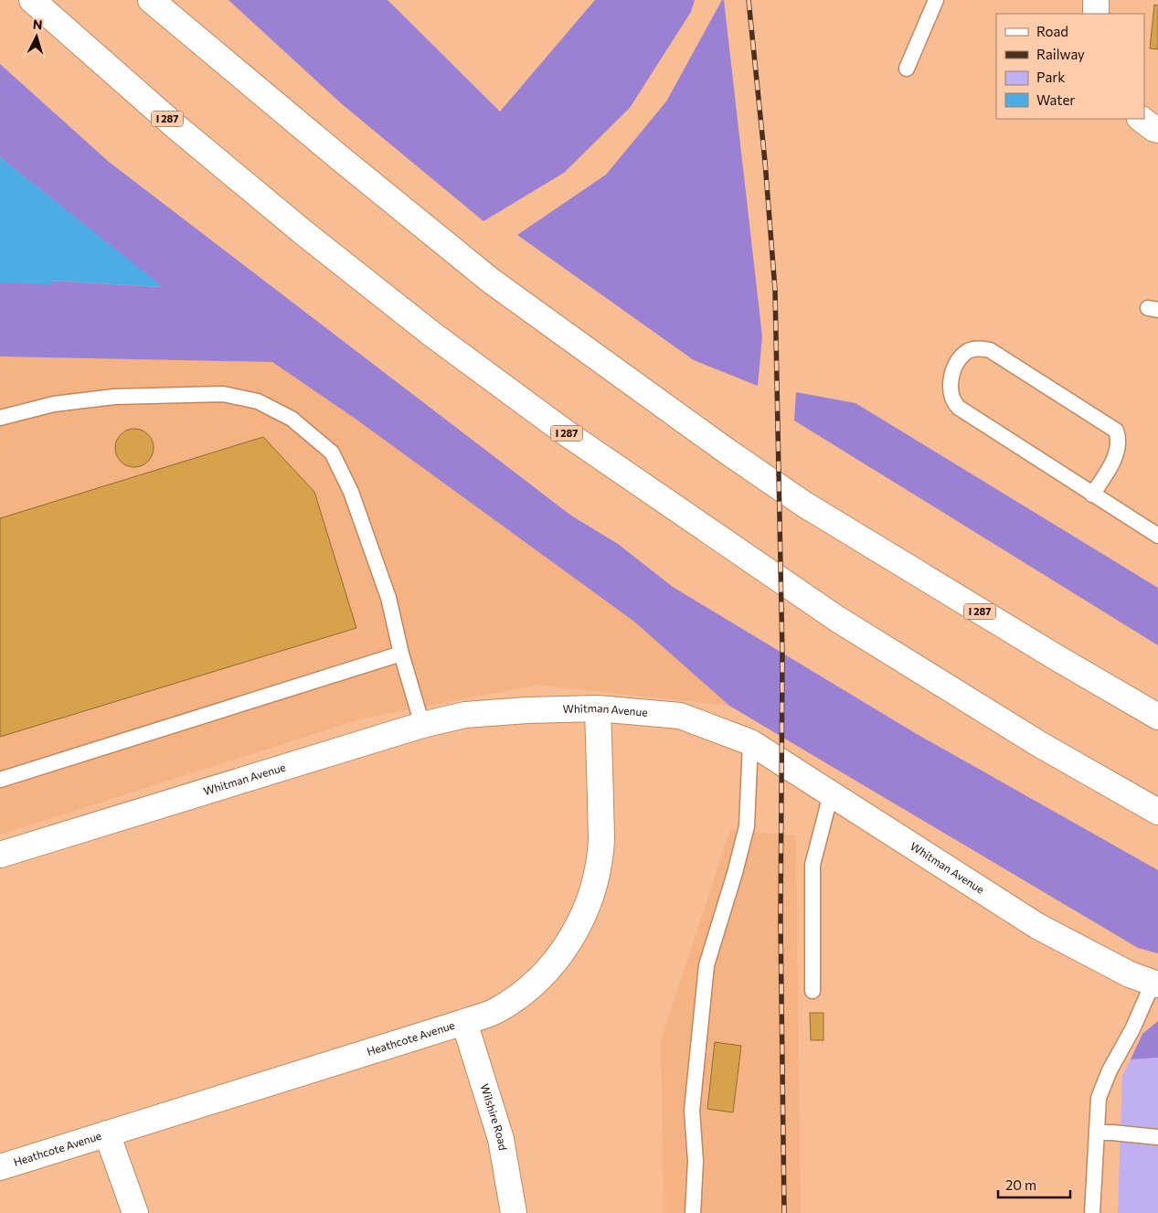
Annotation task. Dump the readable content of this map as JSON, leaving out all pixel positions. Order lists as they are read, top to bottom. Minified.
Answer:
{"streets":{"main road":["I 287","Whitman Avenue","Heathcote Avenue","Wilshire Road"]},"crossings":[["Whitman Avenue","Heathcote Avenue"],["Heathcote Avenue","Wilshire Road"]],"legend":["Road","Railway","Park","Water"],"scale_bar":"20 m","north":"top"}
